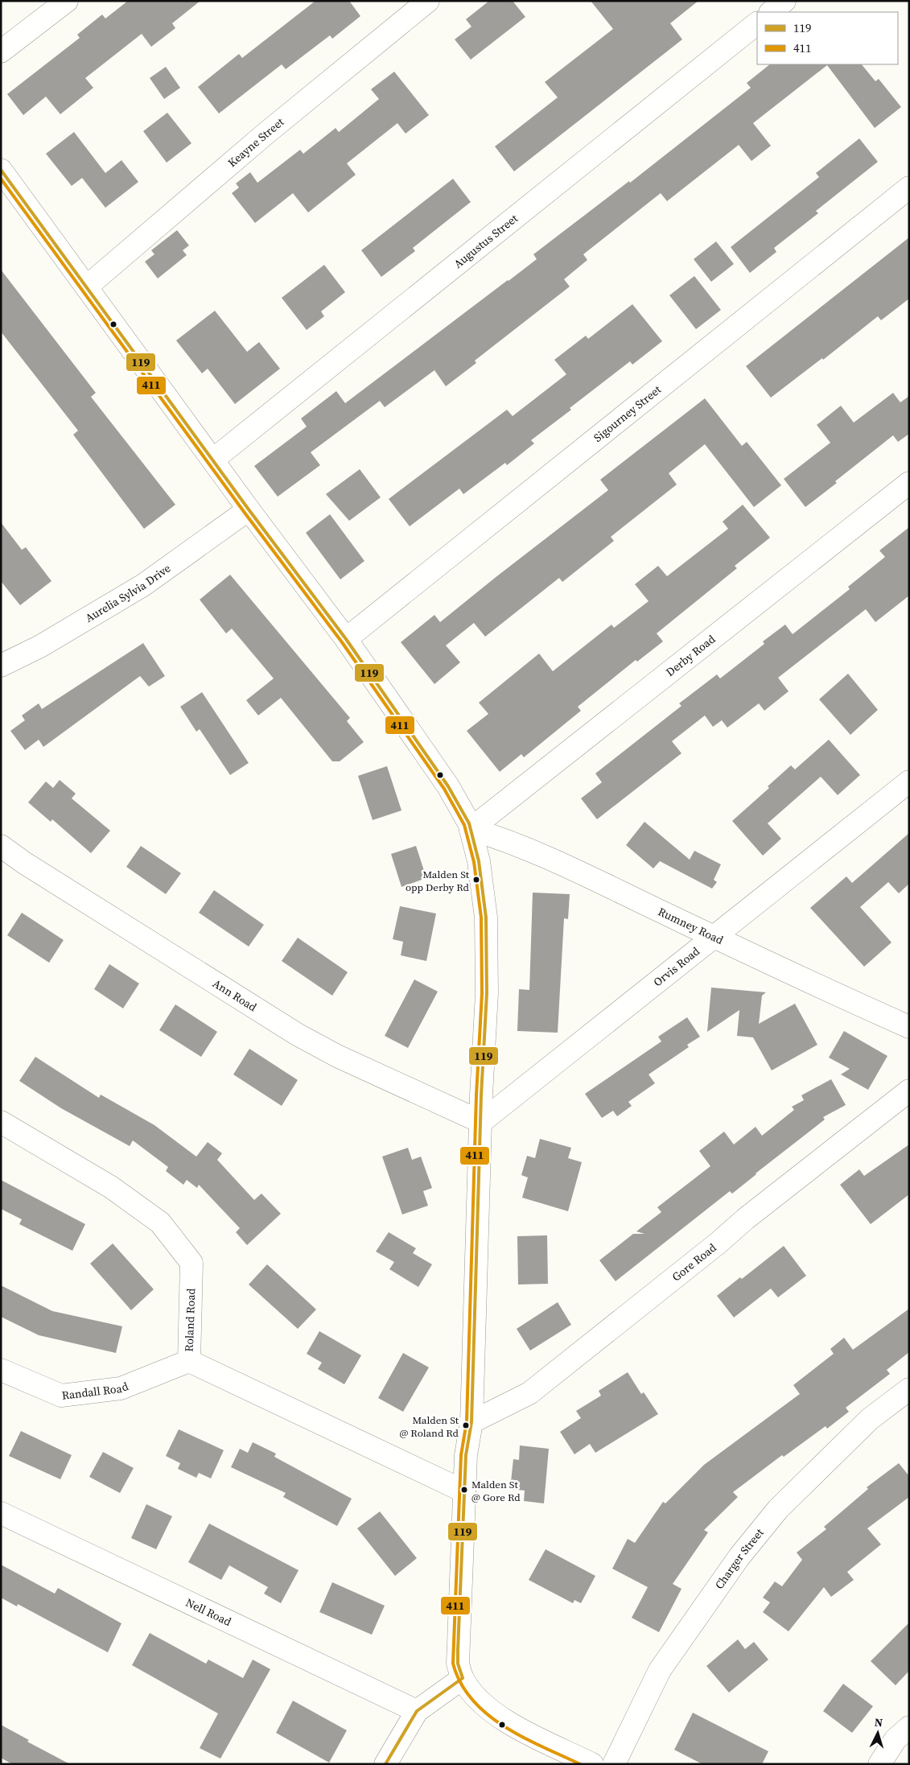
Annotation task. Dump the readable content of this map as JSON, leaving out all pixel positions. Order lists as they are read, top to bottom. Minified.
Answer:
{"streets":{"street":["Keayne Street","Augustus Street","Sigourney Street","Aurelia Sylvia Drive","Derby Road","Rumney Road","Orvis Road","Ann Road","Gore Road","Roland Road","Randall Road","Charger Street","Nell Road"]},"crossings":[["Derby Road","Rumney Road"],["Rumney Road","Orvis Road"],["Orvis Road","Ann Road"],["Roland Road","Randall Road"]],"places":["Malden St opp Derby Rd","Malden St @ Roland Rd","Malden St @ Gore Rd"],"lines":["transit line 119","transit line 411"],"legend":["119","411"],"north":"top"}
